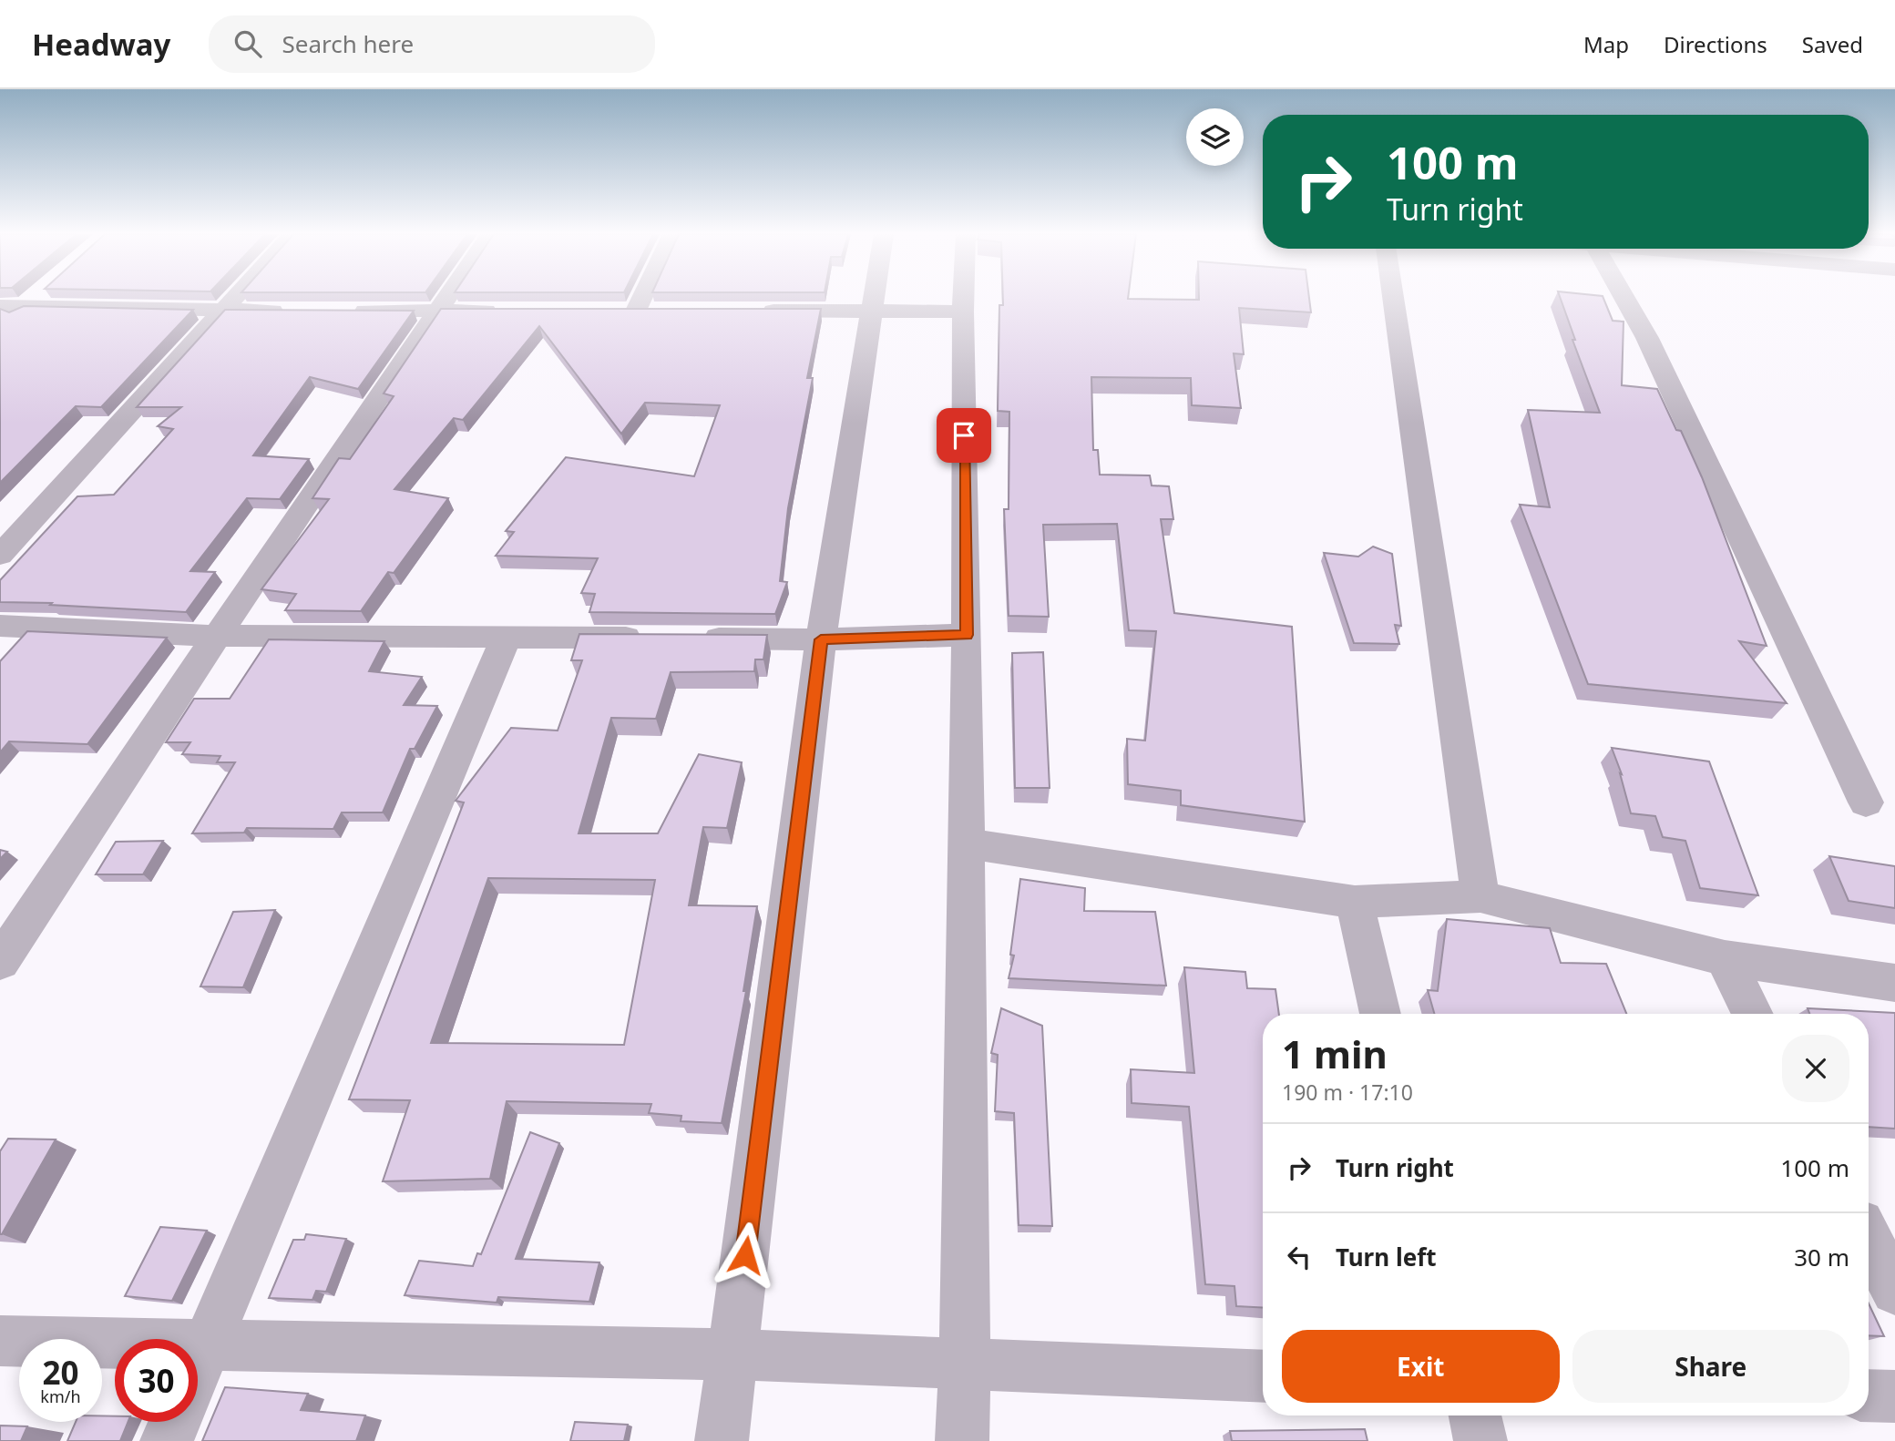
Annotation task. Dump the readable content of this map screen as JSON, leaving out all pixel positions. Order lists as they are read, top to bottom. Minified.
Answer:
{"page":{"header":"Headway","search":"Search here","nav":["Map","Directions","Saved"],"turn":["100 m","Turn right"],"heading":["1 min","190 m · 17:10"],"list":[{"name":"Turn right","value":"100 m"},{"name":"Turn left","value":"30 m"}],"buttons":["Exit","Share"],"speed":"20 km/h","limit":"30"}}
